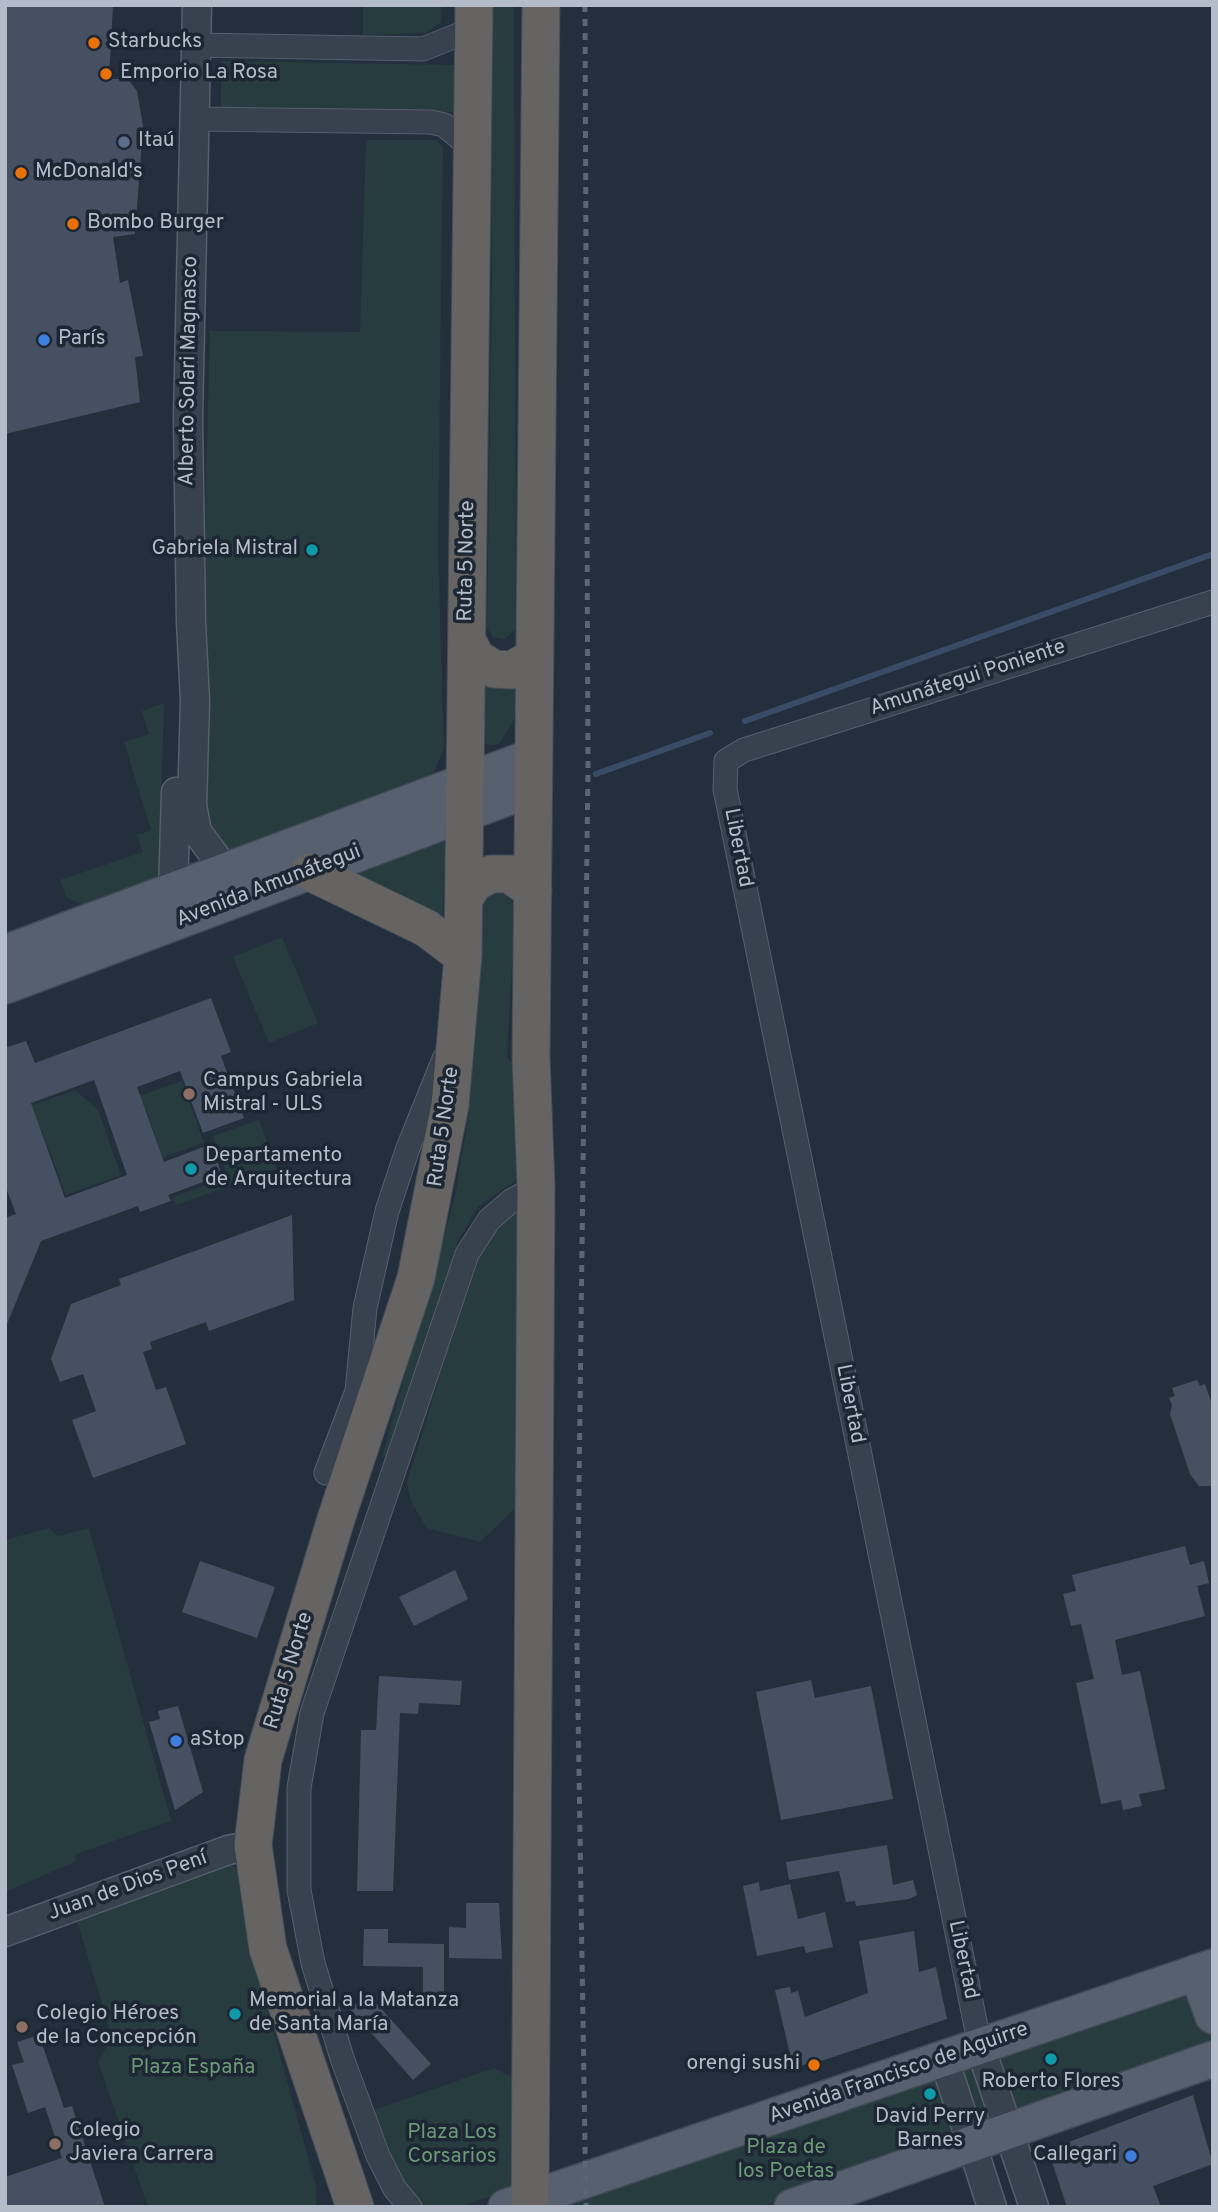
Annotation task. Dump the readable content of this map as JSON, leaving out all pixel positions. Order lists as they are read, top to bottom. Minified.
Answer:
{"streets":{"highway":["Ruta 5 Norte"],"main road":["Avenida Amunátegui","Avenida Francisco de Aguirre"],"street":["Alberto Solari Magnasco","Amunátegui Poniente","Libertad","Juan de Dios Pení"]},"crossings":[["Alberto Solari Magnasco","Avenida Amunátegui"],["Ruta 5 Norte","Avenida Amunátegui"],["Ruta 5 Norte","Juan de Dios Pení"],["Amunátegui Poniente","Libertad"],["Libertad","Avenida Francisco de Aguirre"]],"parks":["Plaza España","Plaza Los Corsarios","Plaza de los Poetas"],"places":["Starbucks","Emporio La Rosa","Itaú","McDonald's","Bombo Burger","París","Gabriela Mistral","Campus Gabriela Mistral - ULS","Departamento de Arquitectura","aStop","Memorial a la Matanza de Santa María","Colegio Héroes de la Concepción","Roberto Flores","orengi sushi","David Perry Barnes","Colegio Javiera Carrera","Callegari"]}
